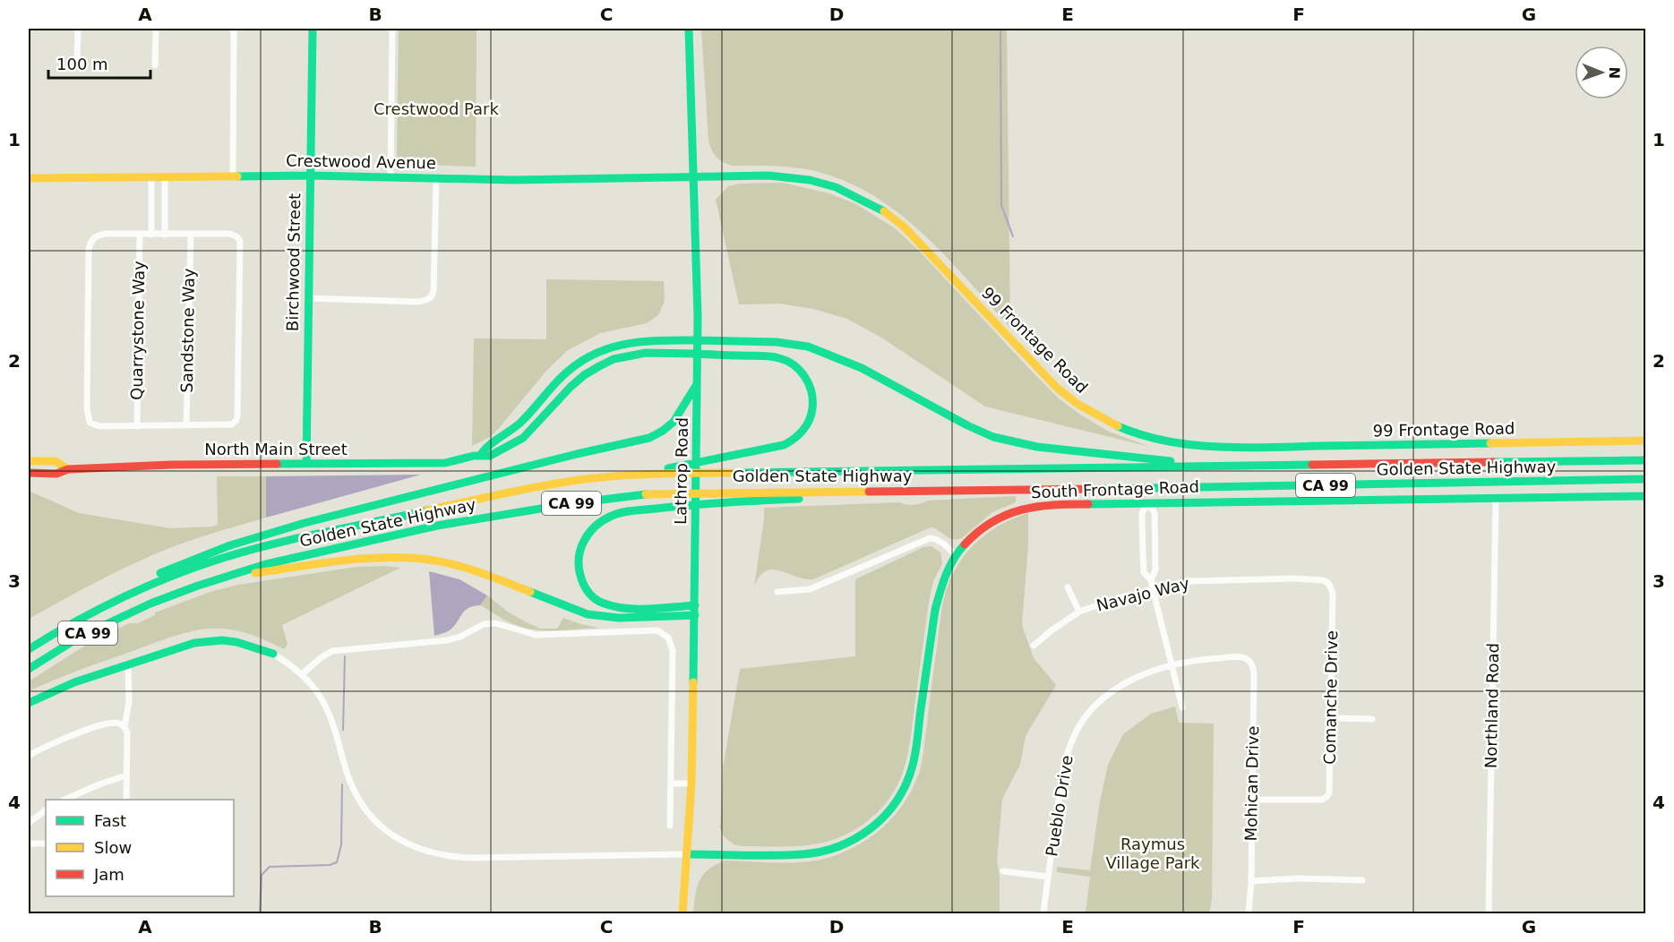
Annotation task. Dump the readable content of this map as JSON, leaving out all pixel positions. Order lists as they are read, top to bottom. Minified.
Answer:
{"streets":{"main road":["Crestwood Avenue","Birchwood Street","99 Frontage Road","North Main Street","Golden State Highway","Lathrop Road","CA 99","South Frontage Road"],"street":["Quarrystone Way","Sandstone Way","Navajo Way","Comanche Drive","Northland Road","Mohican Drive","Pueblo Drive"]},"crossings":[["Crestwood Avenue","Birchwood Street"],["Crestwood Avenue","99 Frontage Road"],["Crestwood Avenue","Lathrop Road"],["Birchwood Street","North Main Street"],["99 Frontage Road","Lathrop Road"],["North Main Street","Golden State Highway"],["North Main Street","Lathrop Road"],["Lathrop Road","South Frontage Road"],["South Frontage Road","Northland Road"],["Navajo Way","Comanche Drive"],["Comanche Drive","Mohican Drive"],["Mohican Drive","Pueblo Drive"]],"parks":["Crestwood Park","Raymus Village Park"],"legend":["Fast","Slow","Jam"],"scale_bar":"100 m","north":"right","grid":{"columns":["A","B","C","D","E","F","G"],"rows":["1","2","3","4"]}}
